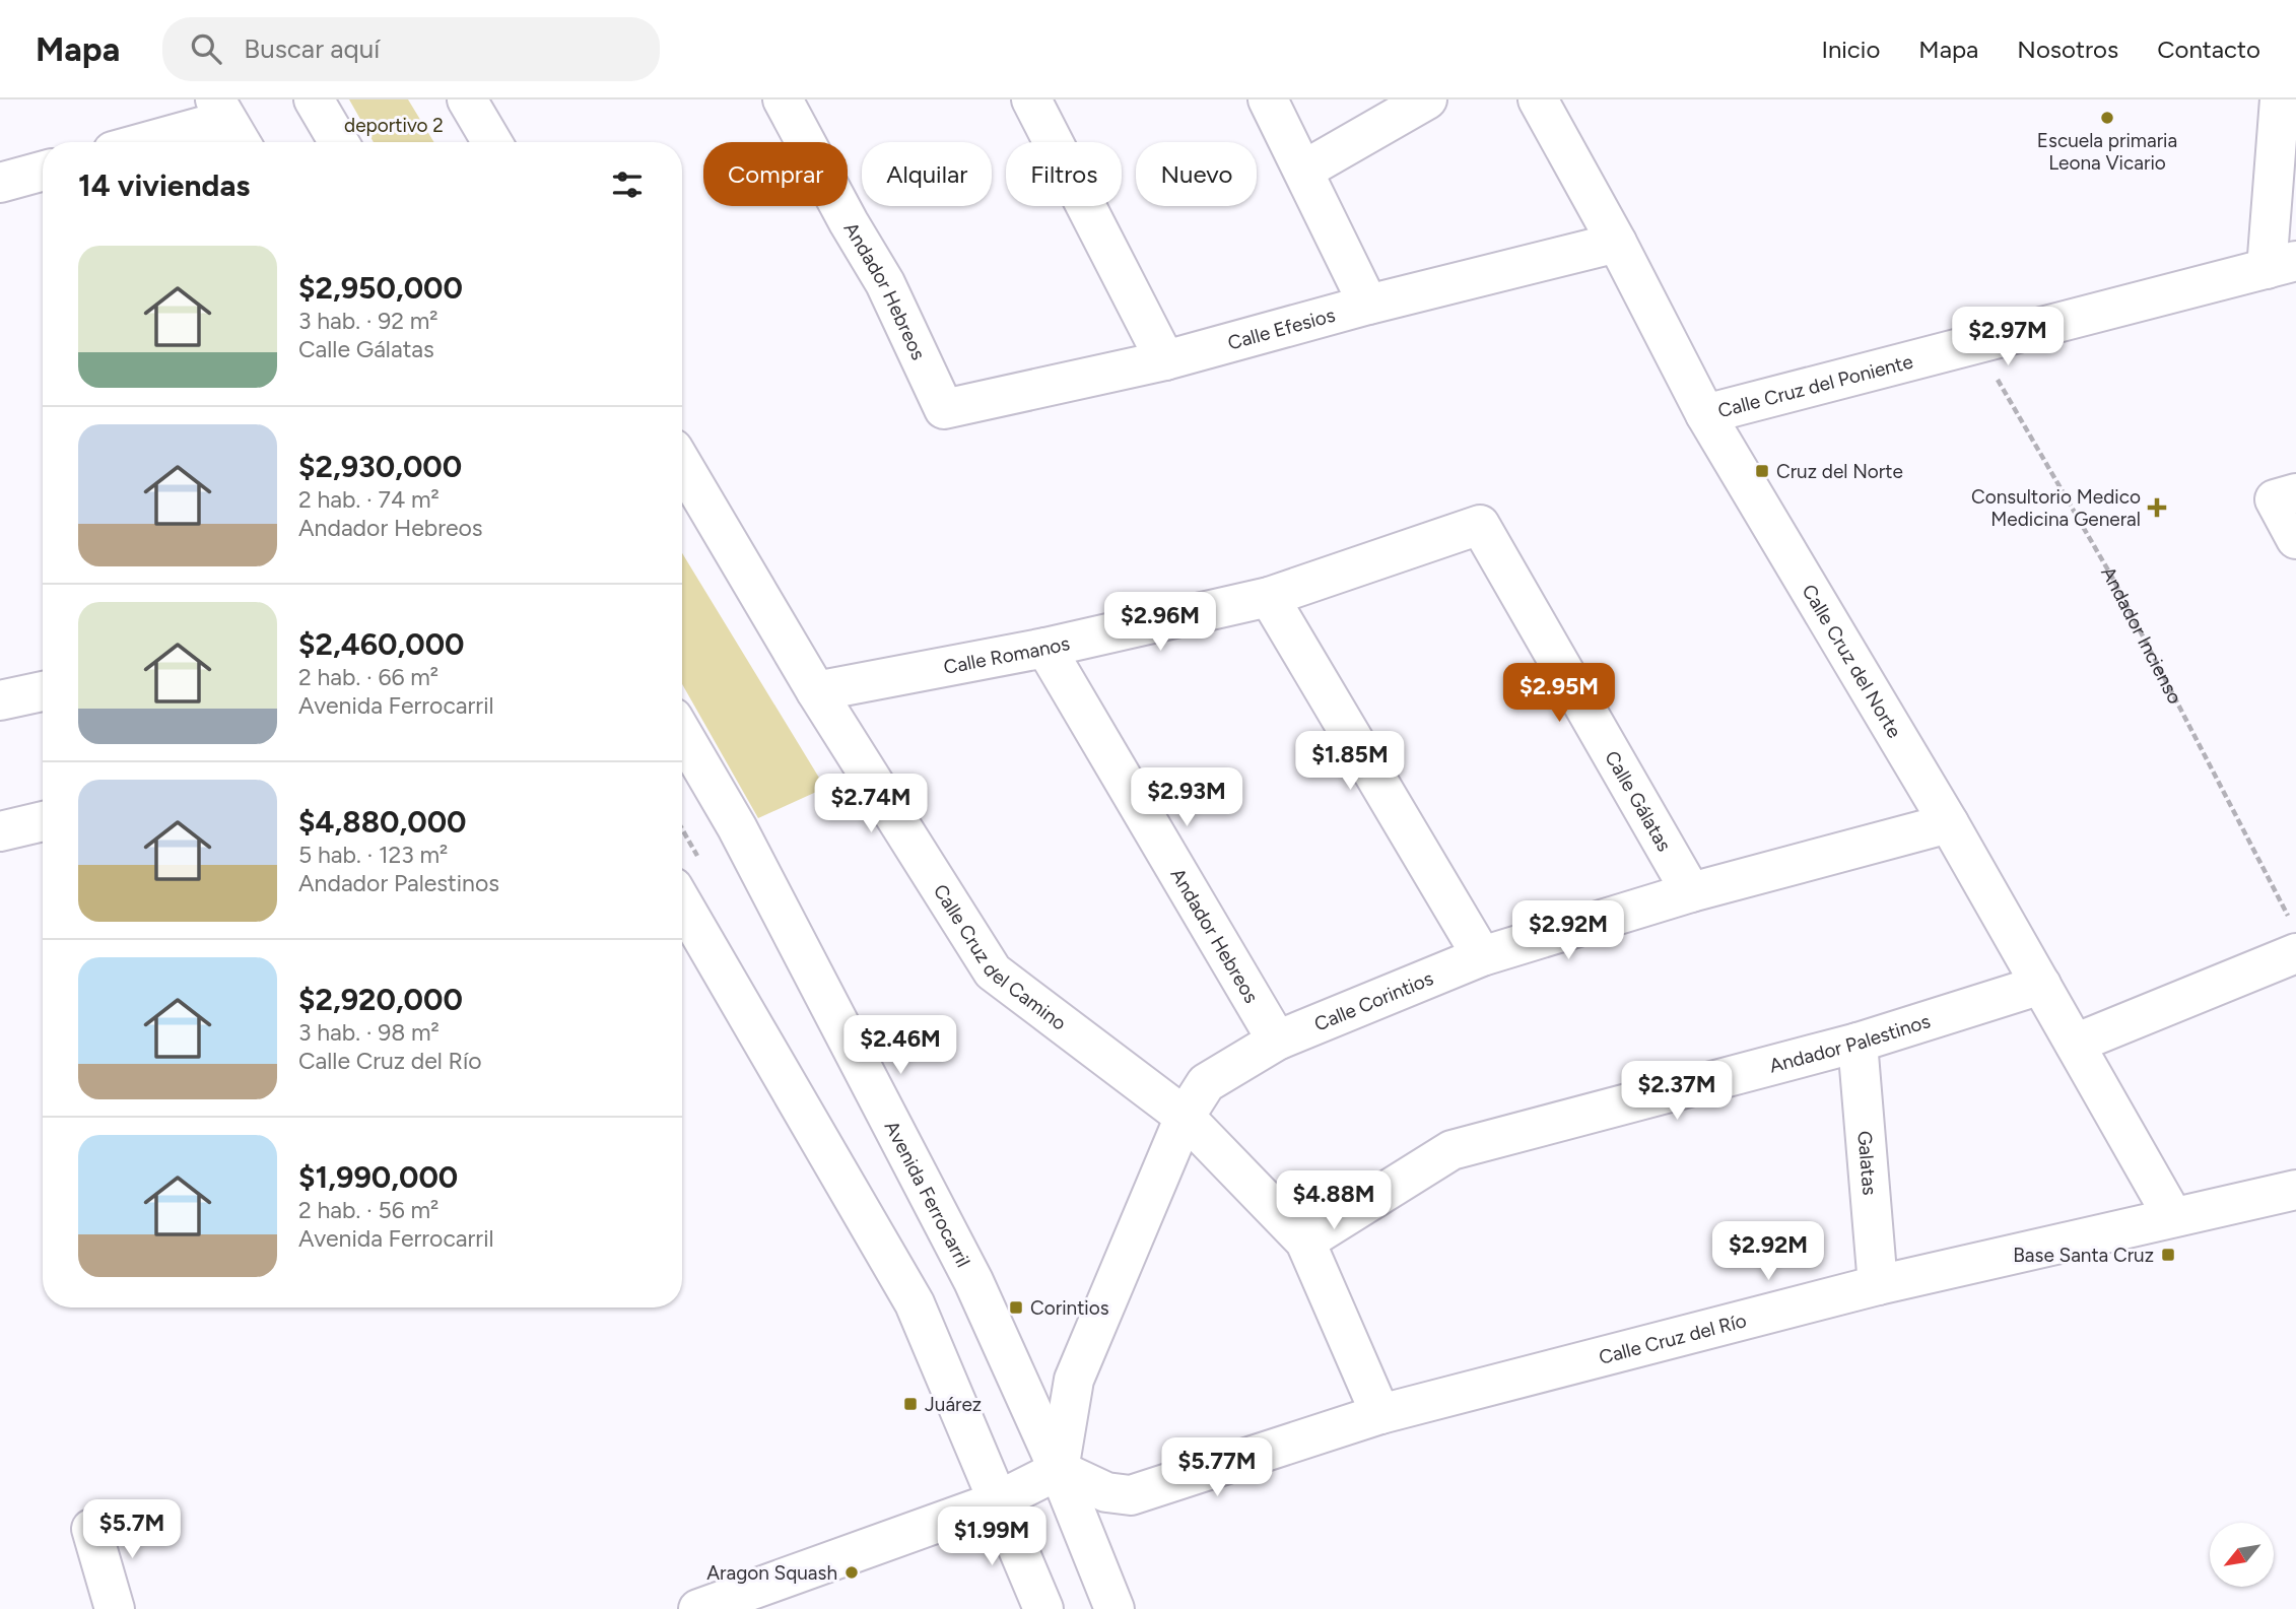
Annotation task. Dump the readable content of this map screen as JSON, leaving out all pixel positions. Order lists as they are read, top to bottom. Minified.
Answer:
{"streets":{"street":["Andador Hebreos","Calle Efesios","Calle Cruz del Poniente","Calle Romanos","Calle Cruz del Norte","Calle Gálatas","Calle Cruz del Camino","Calle Corintios","Andador Palestinos","Galatas","Avenida Ferrocarril","Calle Cruz del Río"],"path":["Andador Incienso"]},"crossings":[["Andador Hebreos","Calle Efesios"],["Andador Hebreos","Calle Romanos"],["Andador Hebreos","Calle Corintios"],["Calle Efesios","Calle Cruz del Norte"],["Calle Cruz del Poniente","Andador Incienso"],["Calle Cruz del Poniente","Calle Cruz del Norte"],["Calle Romanos","Calle Gálatas"],["Calle Romanos","Calle Cruz del Camino"],["Calle Cruz del Norte","Calle Corintios"],["Calle Cruz del Norte","Andador Palestinos"],["Calle Cruz del Norte","Calle Cruz del Río"],["Calle Gálatas","Calle Corintios"],["Calle Cruz del Camino","Calle Corintios"],["Calle Cruz del Camino","Andador Palestinos"],["Calle Cruz del Camino","Calle Cruz del Río"],["Calle Corintios","Avenida Ferrocarril"],["Calle Corintios","Calle Cruz del Río"],["Andador Palestinos","Galatas"],["Galatas","Calle Cruz del Río"],["Avenida Ferrocarril","Calle Cruz del Río"]],"parks":["deportivo 2"],"places":{"other":["Escuela primaria Leona Vicario","Aragon Squash"],"transit":["Cruz del Norte","Base Santa Cruz","Corintios","Juárez"],"health":["Consultorio Medico Medicina General"]},"north":"bottom left","page":{"header":"Mapa","search":"Buscar aquí","nav":["Inicio","Mapa","Nosotros","Contacto"],"chip":["Comprar","Alquilar","Filtros","Nuevo"],"heading":"14 viviendas","list":[{"name":"$2,950,000","note":"3 hab. · 92 m² · Calle Gálatas"},{"name":"$2,930,000","note":"2 hab. · 74 m² · Andador Hebreos"},{"name":"$2,460,000","note":"2 hab. · 66 m² · Avenida Ferrocarril"},{"name":"$4,880,000","note":"5 hab. · 123 m² · Andador Palestinos"},{"name":"$2,920,000","note":"3 hab. · 98 m² · Calle Cruz del Río"},{"name":"$1,990,000","note":"2 hab. · 56 m² · Avenida Ferrocarril"}],"price":["$2.97M","$2.96M","$2.95M","$1.85M","$2.93M","$2.74M","$2.92M","$2.46M","$2.37M","$4.88M","$2.92M","$5.77M","$5.7M","$1.99M"]}}
